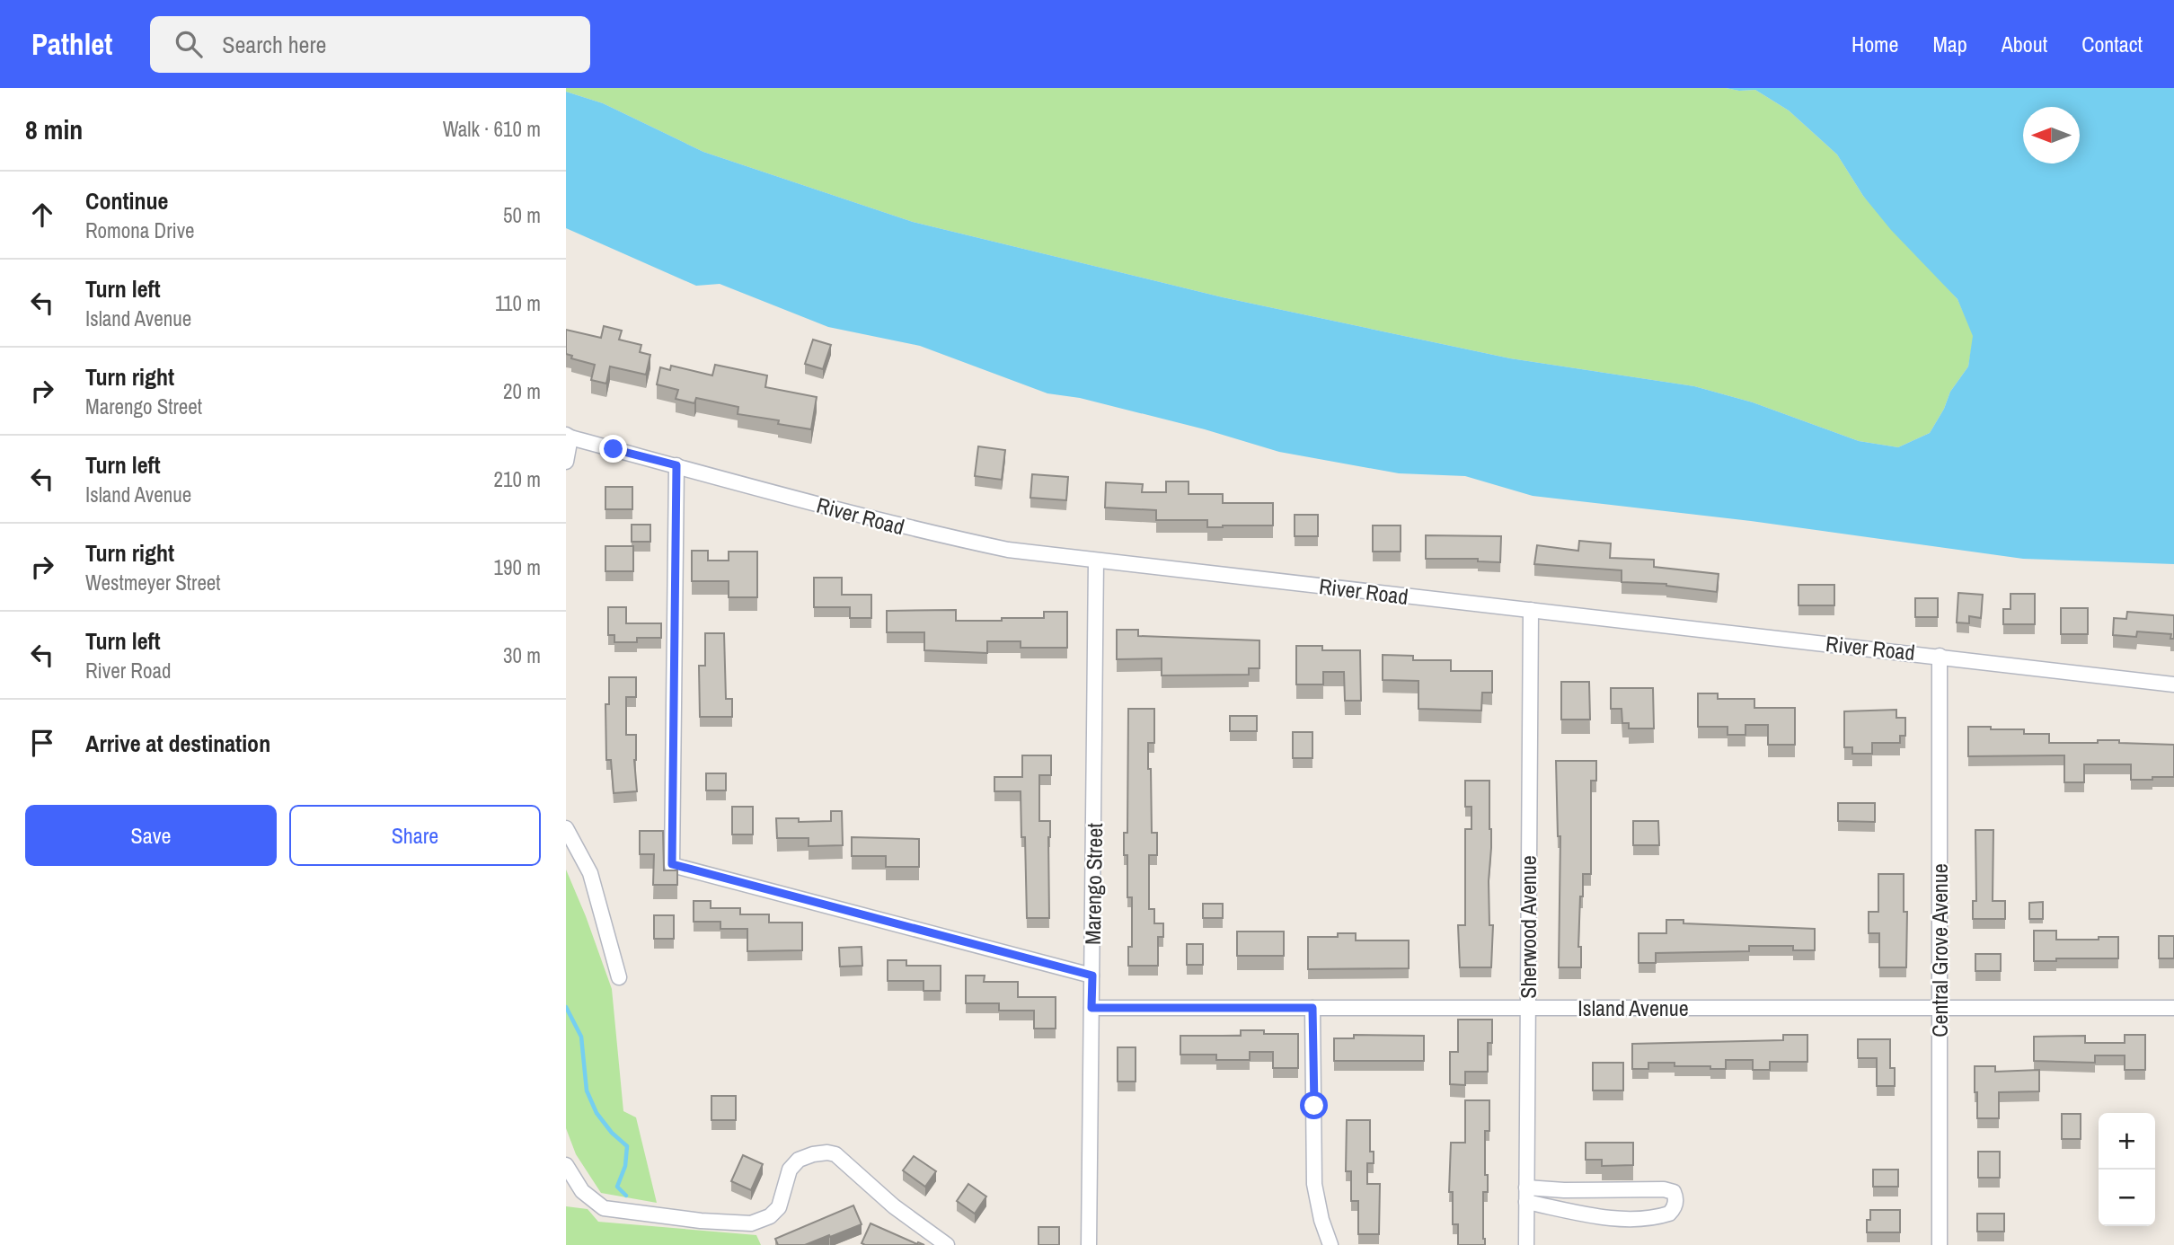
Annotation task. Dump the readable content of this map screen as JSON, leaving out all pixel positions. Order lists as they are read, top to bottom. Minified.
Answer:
{"streets":{"street":["River Road","Marengo Street","Sherwood Avenue","Central Grove Avenue","Island Avenue"]},"crossings":[["River Road","Marengo Street"],["River Road","Sherwood Avenue"],["River Road","Central Grove Avenue"],["Marengo Street","Island Avenue"],["Sherwood Avenue","Island Avenue"],["Central Grove Avenue","Island Avenue"]],"north":"left","page":{"header":"Pathlet","search":"Search here","nav":["Home","Map","About","Contact"],"heading":["8 min","Walk · 610 m"],"list":[["Continue","Romona Drive","50 m"],["Turn left","Island Avenue","110 m"],["Turn right","Marengo Street","20 m"],["Turn left","Island Avenue","210 m"],["Turn right","Westmeyer Street","190 m"],["Turn left","River Road","30 m"],"Arrive at destination"],"buttons":["Save","Share"],"map_buttons":["+","−"]}}
